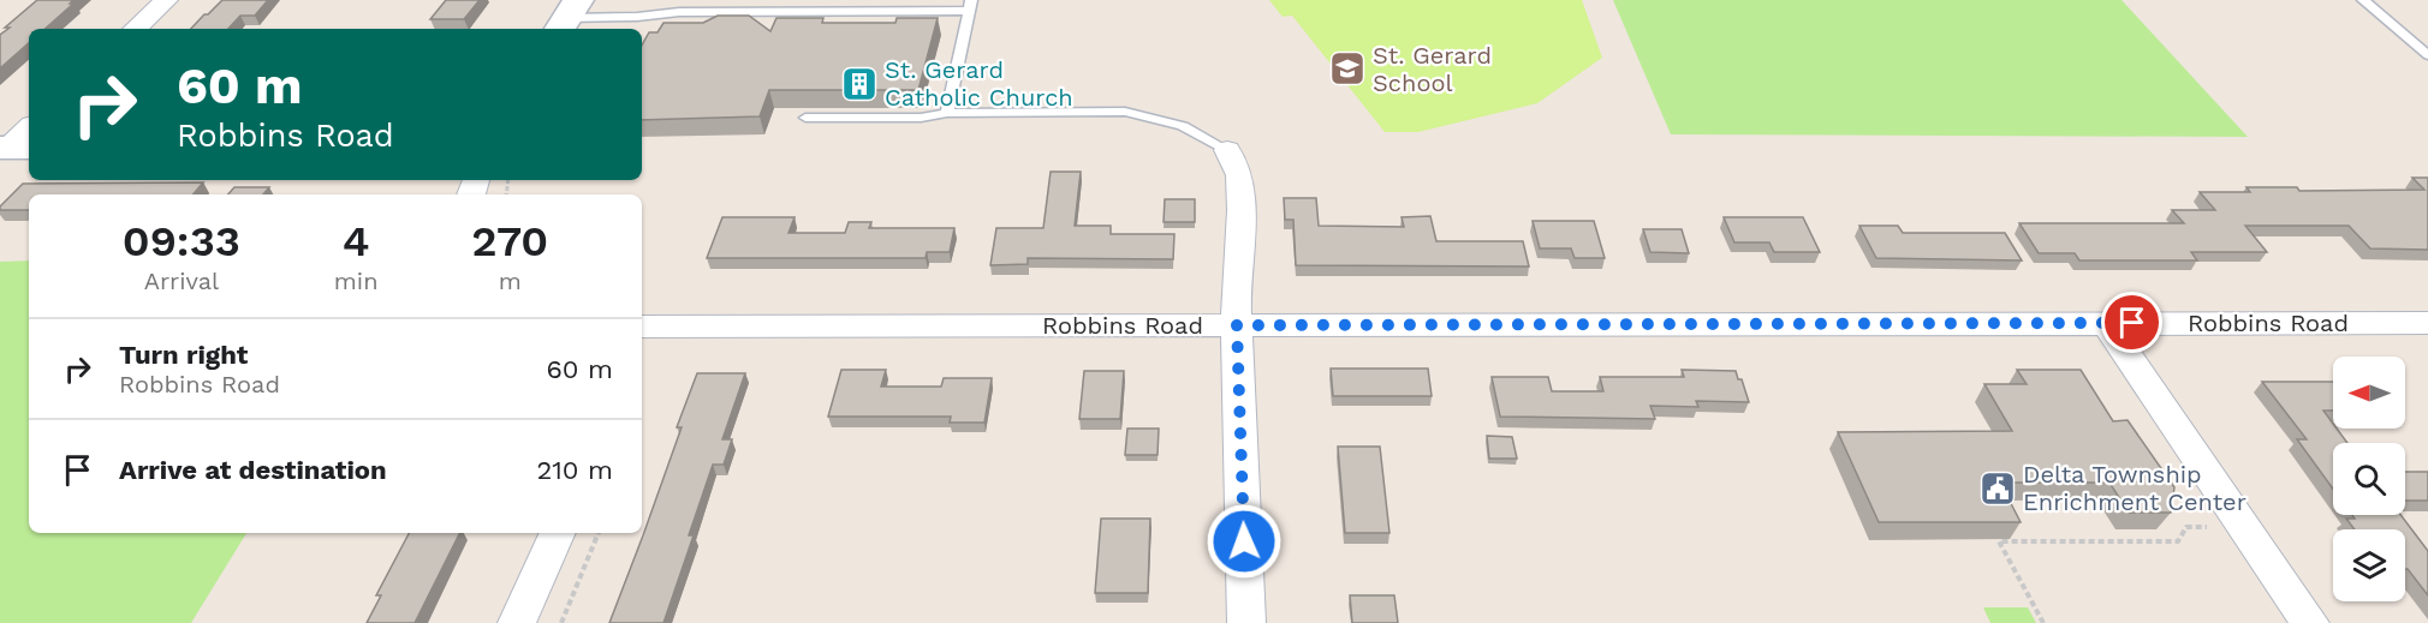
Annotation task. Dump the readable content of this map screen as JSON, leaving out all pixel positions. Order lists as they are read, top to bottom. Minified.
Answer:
{"streets":{"street":["Robbins Road"]},"places":{"school or university":["St. Gerard School"],"building":["St. Gerard Catholic Church"],"public building":["Delta Township Enrichment Center"]},"north":"left","page":{"turn":["60 m","Robbins Road"],"eta":["09:33","Arrival","4","min","270","m"],"list":[{"name":"Turn right","note":"Robbins Road","value":"60 m"},{"name":"Arrive at destination","value":"210 m"}]}}
